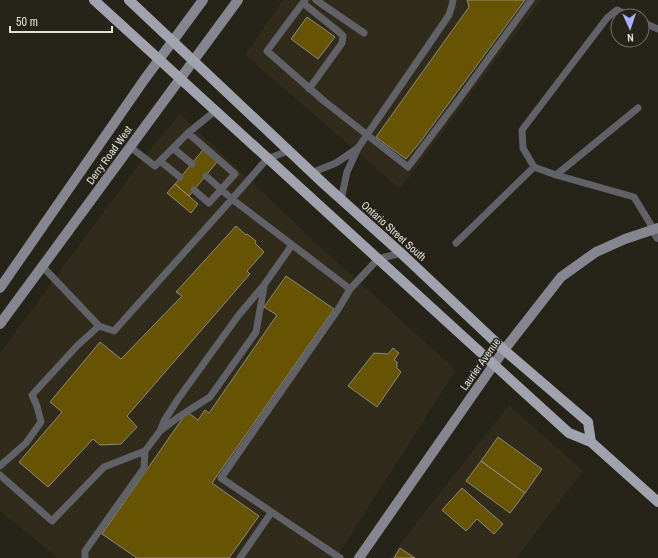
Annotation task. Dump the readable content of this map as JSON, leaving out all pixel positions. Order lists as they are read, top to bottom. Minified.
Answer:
{"streets":{"main road":["Derry Road West","Ontario Street South","Laurier Avenue"]},"crossings":[["Derry Road West","Ontario Street South"],["Ontario Street South","Laurier Avenue"]],"scale_bar":"50 m","north":"bottom"}
